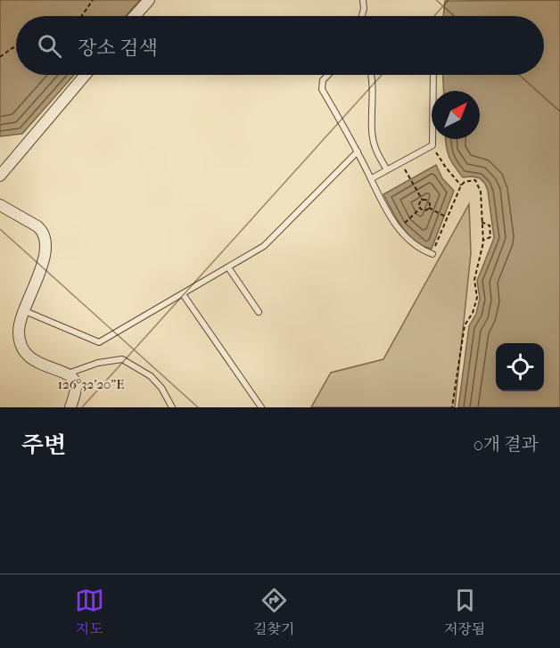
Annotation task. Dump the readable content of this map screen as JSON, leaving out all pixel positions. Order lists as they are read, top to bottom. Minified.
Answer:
{"north":"top right","page":{"search":"장소 검색","heading":["주변","0개 결과"],"nav":["지도","길찾기","저장됨"]},"coordinates":["126°32'20\"E"]}
